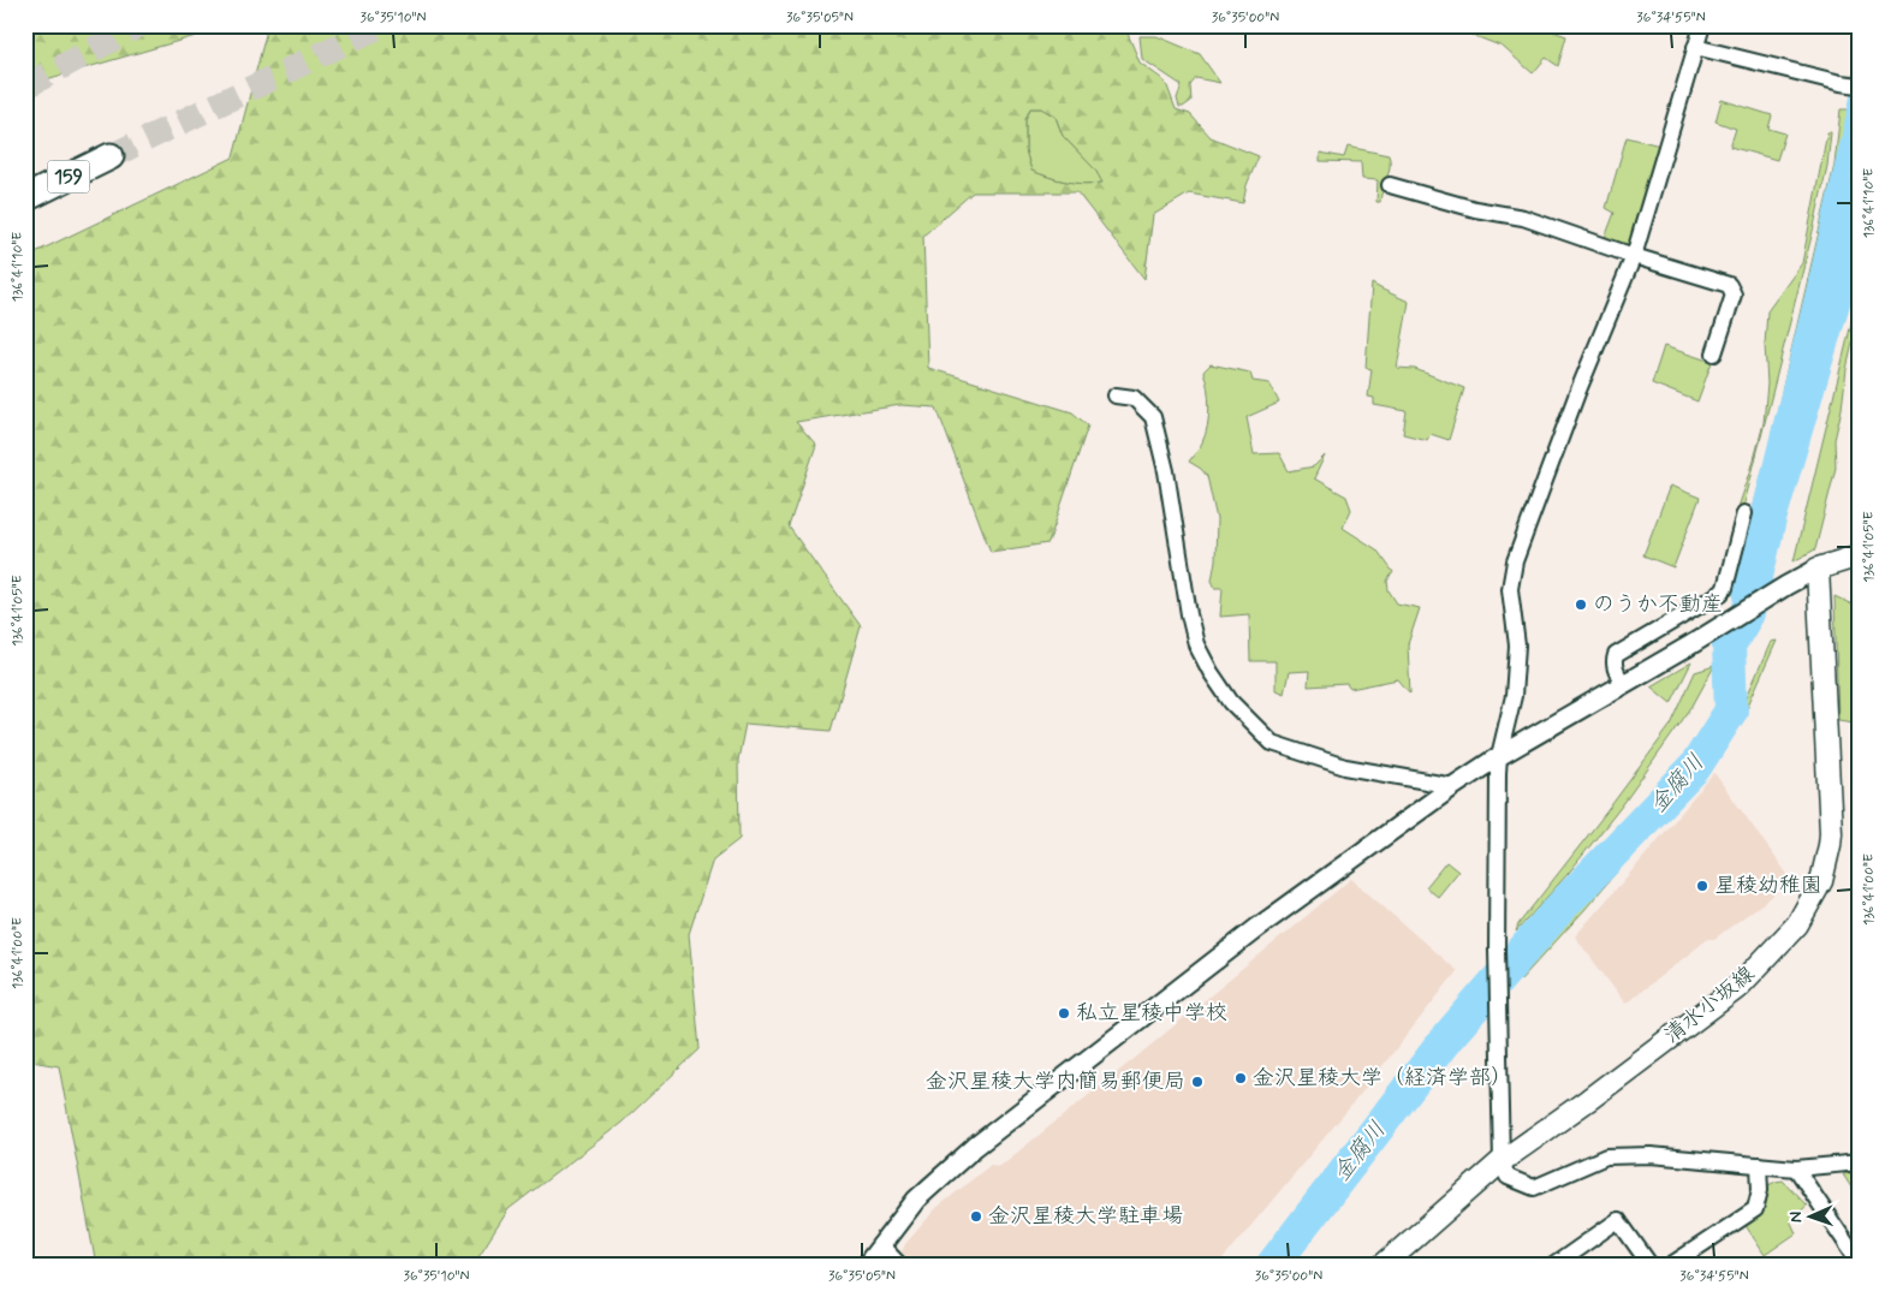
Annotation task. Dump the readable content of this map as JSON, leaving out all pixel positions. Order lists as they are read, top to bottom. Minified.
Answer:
{"streets":{"highway":["159"],"main road":["清水小坂線"]},"water":["金腐川"],"places":["のうか不動産","星稜幼稚園","私立星稜中学校","金沢星稜大学（経済学部）","金沢星稜大学内簡易郵便局","金沢星稜大学駐車場"],"north":"left","coordinates":["36°35'10\"N","36°35'05\"N","36°35'00\"N","36°34'55\"N","136°41'10\"E","136°41'05\"E","136°41'00\"E"]}
